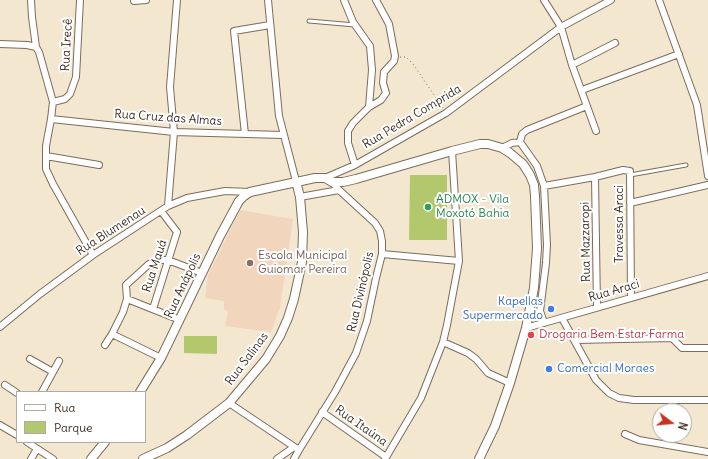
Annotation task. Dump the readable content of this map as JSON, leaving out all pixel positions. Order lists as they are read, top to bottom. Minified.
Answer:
{"streets":{"street":["Rua Irecê","Rua Pedra Comprida","Rua Cruz das Almas","Travessa Araci","Rua Blumenau","Rua Mazzaropi","Rua Mauá","Rua Anápolis","Rua Araci","Rua Divinópolis","Rua Salinas","Rua Itaúna"]},"crossings":[["Rua Pedra Comprida","Rua Blumenau"],["Rua Pedra Comprida","Rua Anápolis"],["Rua Pedra Comprida","Rua Divinópolis"],["Rua Pedra Comprida","Rua Salinas"],["Travessa Araci","Rua Araci"],["Rua Blumenau","Rua Mauá"],["Rua Blumenau","Rua Anápolis"],["Rua Mazzaropi","Rua Araci"],["Rua Divinópolis","Rua Itaúna"]],"places":["ADMOX - Vila Moxotó Bahia","Escola Municipal Guiomar Pereira","Kapellas Supermercado","Drogaria Bem Estar Farma","Comercial Moraes"],"legend":["Rua","Parque"],"north":"right"}
